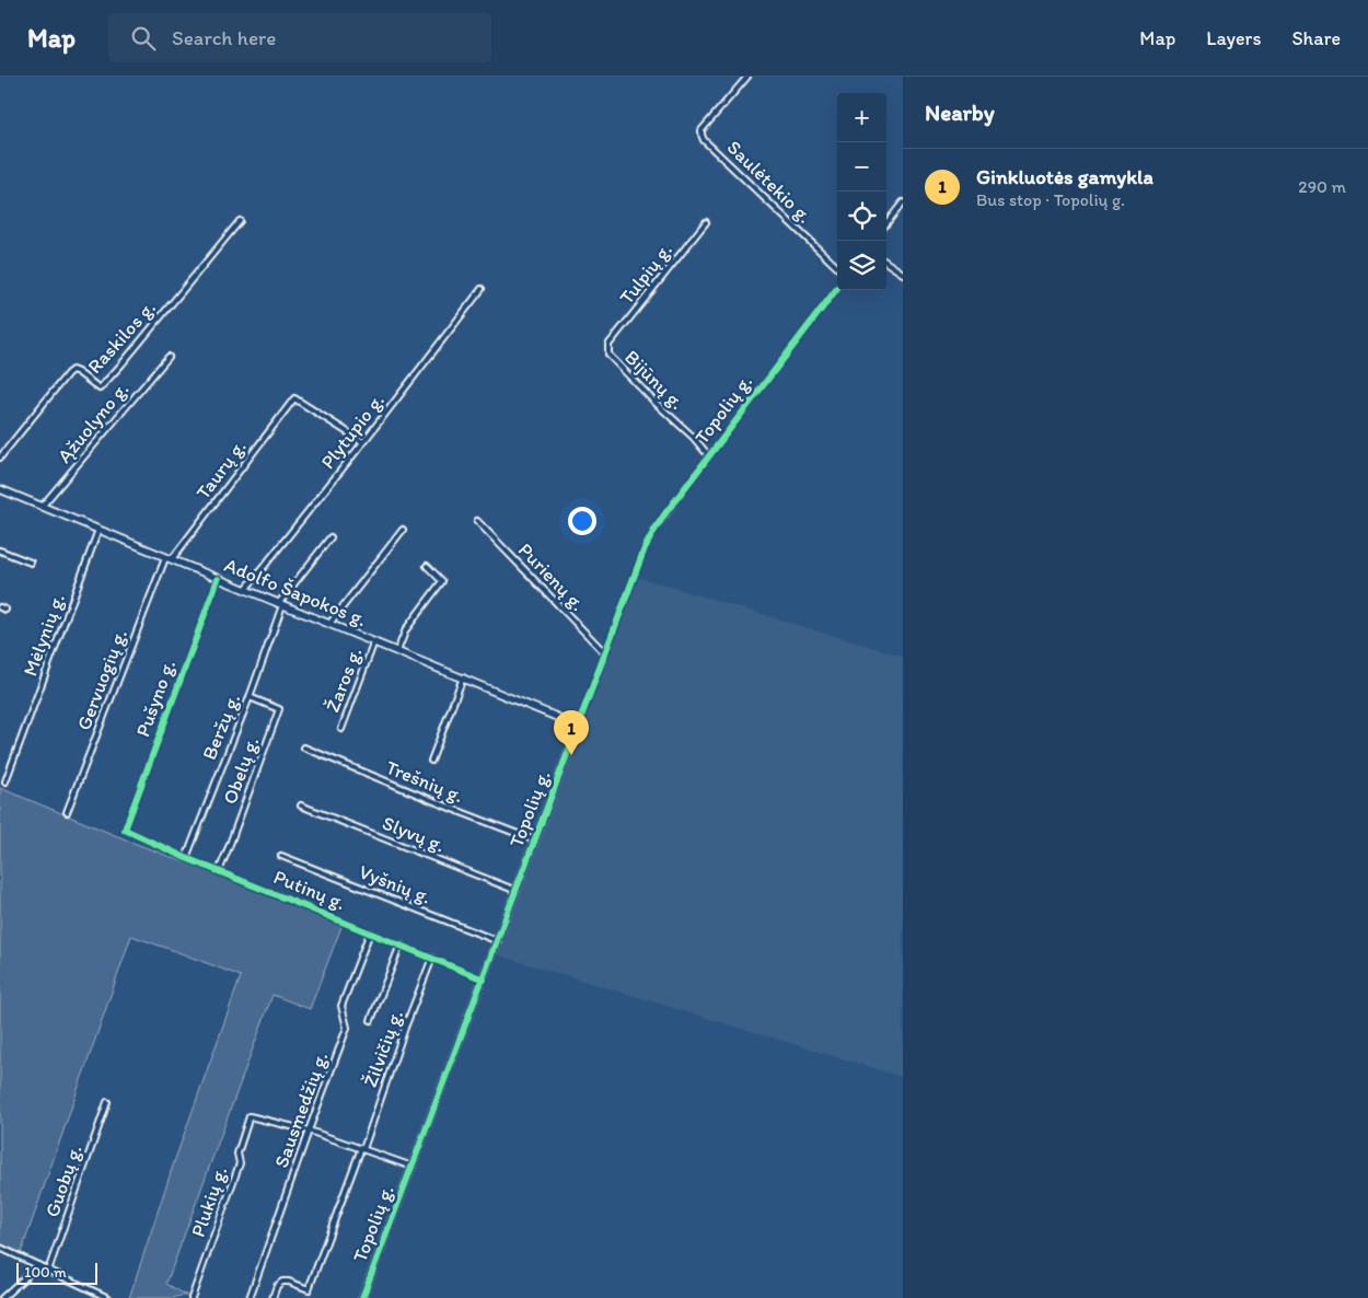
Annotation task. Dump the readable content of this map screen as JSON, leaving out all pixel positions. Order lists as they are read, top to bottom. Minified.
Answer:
{"streets":{"street":["Saulėtekio g.","Tulpių g.","Raskilos g.","Bijūnų g.","Topolių g.","Ąžuolyno g.","Plytupio g.","Taurų g.","Purienų g.","Adolfo Šapokos g.","Mėlynių g.","Gervuogių g.","Žaros g.","Pušyno g.","Beržų g.","Obelų g.","Trešnių g.","Slyvų g.","Vyšnių g.","Putinų g.","Žilvičių g.","Sausmedžių g.","Guobų g.","Plukių g."]},"crossings":[["Tulpių g.","Bijūnų g."],["Bijūnų g.","Topolių g."],["Topolių g.","Purienų g."],["Topolių g.","Adolfo Šapokos g."],["Topolių g.","Trešnių g."],["Topolių g.","Slyvų g."],["Topolių g.","Vyšnių g."],["Topolių g.","Putinų g."],["Ąžuolyno g.","Adolfo Šapokos g."],["Plytupio g.","Taurų g."],["Plytupio g.","Adolfo Šapokos g."],["Taurų g.","Adolfo Šapokos g."],["Taurų g.","Gervuogių g."],["Adolfo Šapokos g.","Mėlynių g."],["Adolfo Šapokos g.","Gervuogių g."],["Adolfo Šapokos g.","Žaros g."],["Adolfo Šapokos g.","Pušyno g."],["Adolfo Šapokos g.","Beržų g."],["Pušyno g.","Putinų g."],["Beržų g.","Obelų g."],["Beržų g.","Putinų g."],["Obelų g.","Putinų g."],["Putinų g.","Žilvičių g."],["Putinų g.","Sausmedžių g."],["Sausmedžių g.","Plukių g."]],"scale_bar":"100 m","page":{"header":"Map","search":"Search here","nav":["Map","Layers","Share"],"heading":"Nearby","map_buttons":["+","−"],"list":[{"mark":"1","name":"Ginkluotės gamykla","note":"Bus stop · Topolių g.","value":"290 m"}],"pins":"1","scale":"100 m"}}
